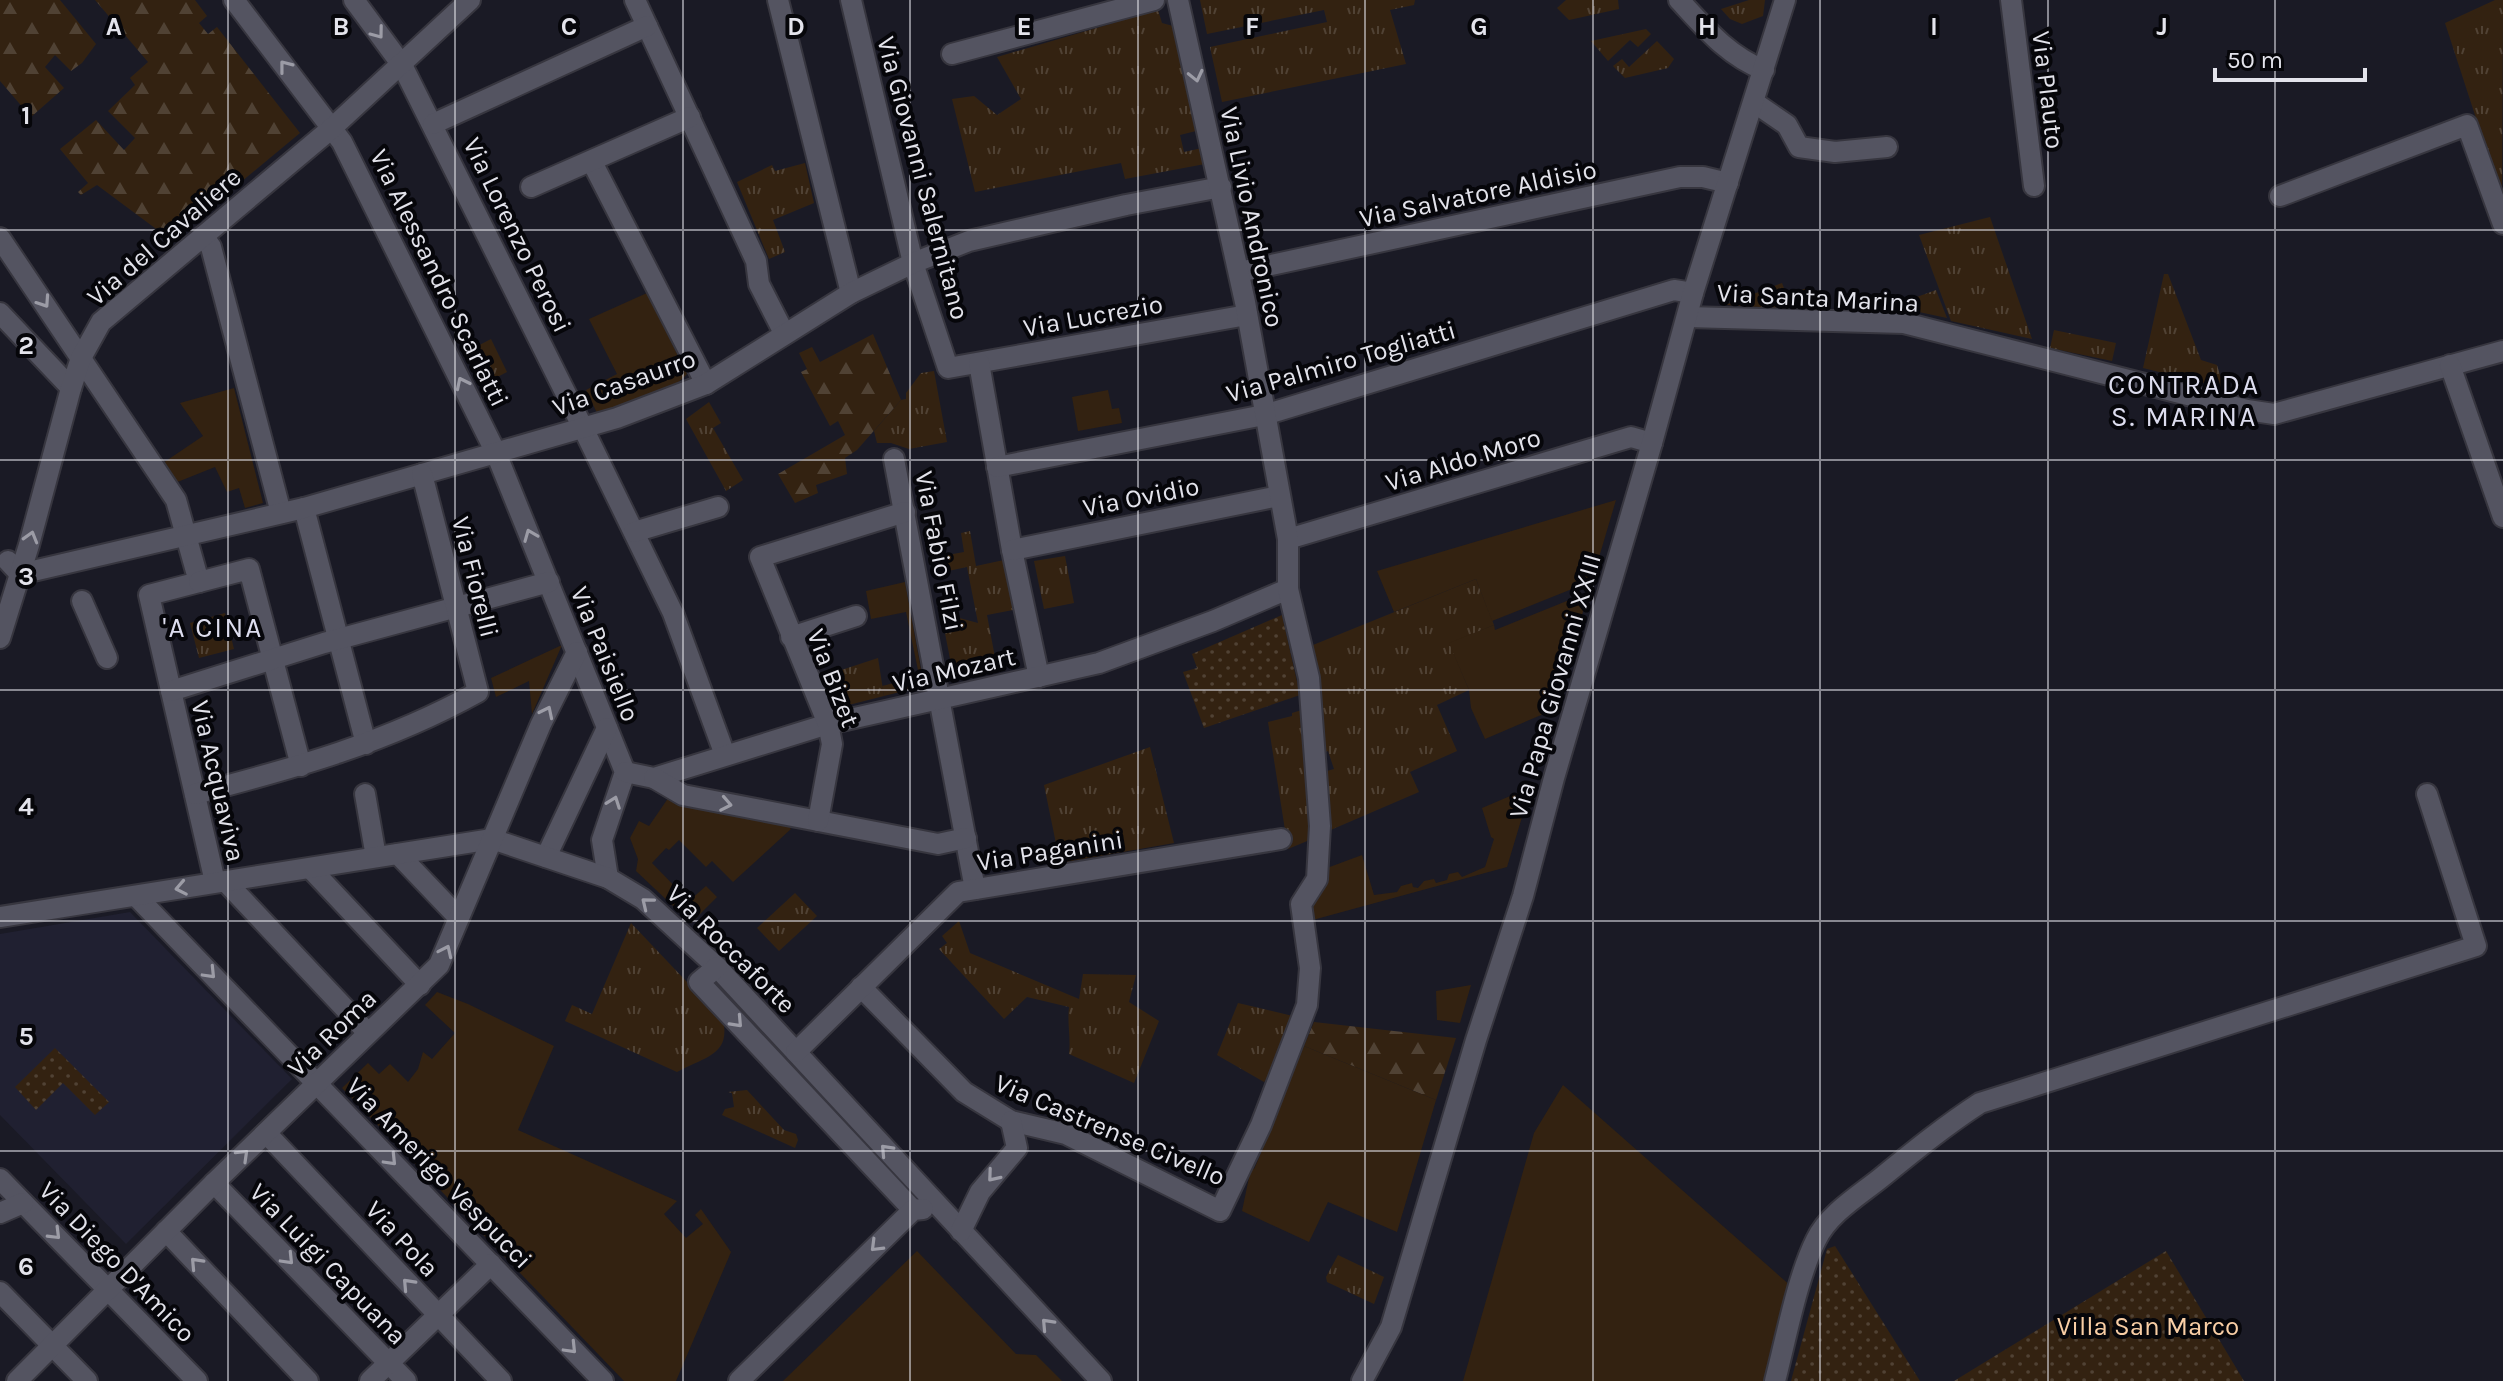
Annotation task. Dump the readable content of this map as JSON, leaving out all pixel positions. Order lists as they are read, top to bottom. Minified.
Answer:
{"streets":{"street":["Via Plauto","Via Giovanni Salernitano","Via Salvatore Aldisio","Via Livio Andronico","Via Lorenzo Perosi","Via del Cavaliere","Via Alessandro Scarlatti","Via Santa Marina","Via Lucrezio","Via Palmiro Togliatti","Via Casaurro","Via Aldo Moro","Via Ovidio","Via Fabio Filzi","Via Fiorelli","Via Paisiello","Via Mozart","Via Bizet","Via Papa Giovanni XXIII","Via Acquaviva","Via Paganini","Via Roccaforte","Via Roma","Via Castrense Civello","Via Amerigo Vespucci","Via Pola","Via Diego D'Amico","Via Luigi Capuana"]},"crossings":[["Via Giovanni Salernitano","Via Lucrezio"],["Via Giovanni Salernitano","Via Casaurro"],["Via Salvatore Aldisio","Via Livio Andronico"],["Via Salvatore Aldisio","Via Papa Giovanni XXIII"],["Via Livio Andronico","Via Lucrezio"],["Via Livio Andronico","Via Palmiro Togliatti"],["Via Livio Andronico","Via Casaurro"],["Via Livio Andronico","Via Aldo Moro"],["Via Livio Andronico","Via Ovidio"],["Via Livio Andronico","Via Mozart"],["Via Livio Andronico","Via Castrense Civello"],["Via Lorenzo Perosi","Via del Cavaliere"],["Via Lorenzo Perosi","Via Casaurro"],["Via Lorenzo Perosi","Via Mozart"],["Via del Cavaliere","Via Alessandro Scarlatti"],["Via del Cavaliere","Via Casaurro"],["Via Alessandro Scarlatti","Via Casaurro"],["Via Alessandro Scarlatti","Via Paisiello"],["Via Santa Marina","Via Papa Giovanni XXIII"],["Via Palmiro Togliatti","Via Papa Giovanni XXIII"],["Via Casaurro","Via Fiorelli"],["Via Casaurro","Via Paisiello"],["Via Aldo Moro","Via Papa Giovanni XXIII"],["Via Fabio Filzi","Via Mozart"],["Via Fabio Filzi","Via Bizet"],["Via Fabio Filzi","Via Paganini"],["Via Paisiello","Via Mozart"],["Via Paisiello","Via Roma"],["Via Mozart","Via Bizet"],["Via Mozart","Via Castrense Civello"],["Via Acquaviva","Via Roccaforte"],["Via Paganini","Via Roccaforte"],["Via Paganini","Via Castrense Civello"],["Via Roccaforte","Via Roma"],["Via Roccaforte","Via Amerigo Vespucci"],["Via Roma","Via Amerigo Vespucci"],["Via Roma","Via Pola"],["Via Roma","Via Diego D'Amico"],["Via Roma","Via Luigi Capuana"]],"one_way":["Via Alessandro Scarlatti","Via Paisiello"],"districts":["CONTRADA S. MARINA","'A CINA"],"parks":["Villa San Marco"],"scale_bar":"50 m","grid":{"columns":["A","B","C","D","E","F","G","H","I","J"],"rows":["1","2","3","4","5","6"]}}
